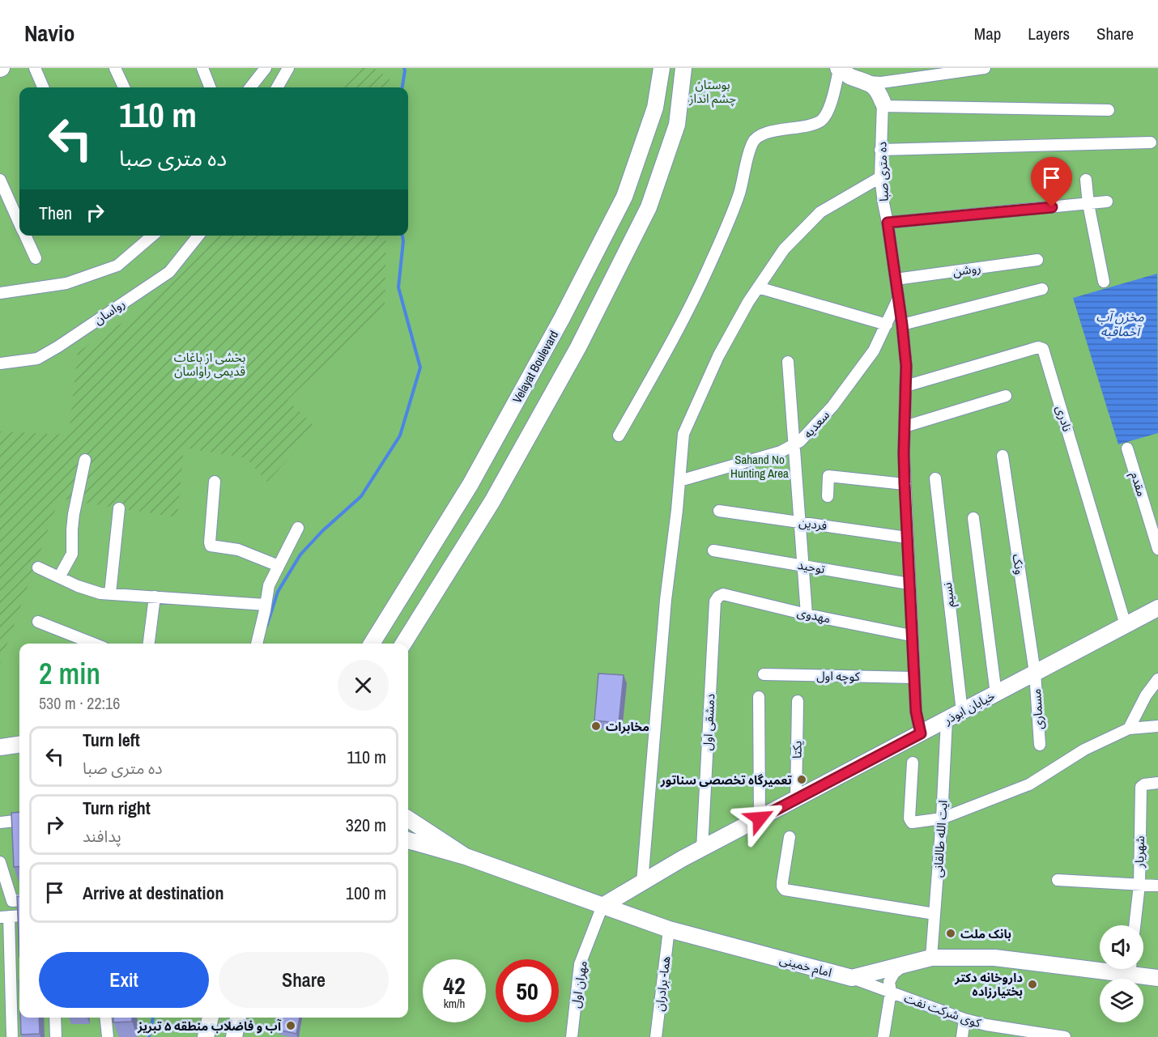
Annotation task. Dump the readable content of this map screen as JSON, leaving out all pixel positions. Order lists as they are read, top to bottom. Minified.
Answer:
{"streets":{"main road":["Velayat Boulevard","خیابان ابوذر","امام خمینی"],"street":["ده متری صبا","روشن","رواسان","نادری","سعدیه","مقدم","فردین","ونک","توحید","نسیم","مهدوی","کوچه اول","مسماری","دمشقی اول","یکتا","ایت الله طالقانی","شهریار","هما- برادران","مهران اول","کوی شرکت نفت"]},"crossings":[["ده متری صبا","روشن"],["ده متری صبا","نادری"],["ده متری صبا","سعدیه"],["ده متری صبا","فردین"],["ده متری صبا","توحید"],["ده متری صبا","مهدوی"],["ده متری صبا","کوچه اول"],["ده متری صبا","خیابان ابوذر"],["نادری","خیابان ابوذر"],["ونک","خیابان ابوذر"],["ونک","مسماری"],["نسیم","خیابان ابوذر"],["مهدوی","دمشقی اول"],["خیابان ابوذر","مسماری"],["خیابان ابوذر","دمشقی اول"],["خیابان ابوذر","یکتا"],["خیابان ابوذر","ایت الله طالقانی"],["خیابان ابوذر","امام خمینی"],["خیابان ابوذر","مهران اول"],["ایت الله طالقانی","امام خمینی"],["امام خمینی","هما- برادران"],["امام خمینی","مهران اول"],["امام خمینی","کوی شرکت نفت"]],"water":["مخزن آب آخماقیه"],"parks":["بوستان چشم انداز","بخشی از باغات قدیمی راواسان","Sahand No Hunting Area"],"places":["مخابرات","تعمیرگاه تخصصی سناتور","بانک ملت","داروخانه دکتر بختیارزاده","آب و فاضلاب منطقه ۵ تبریز"],"page":{"header":"Navio","nav":["Map","Layers","Share"],"turn":["110 m","ده متری صبا"],"then":"Then","heading":["2 min","530 m · 22:16"],"list":[{"name":"Turn left","note":"ده متری صبا","value":"110 m"},{"name":"Turn right","note":"پدافند","value":"320 m"},{"name":"Arrive at destination","value":"100 m"}],"buttons":["Exit","Share"],"speed":"42 km/h","limit":"50"}}
